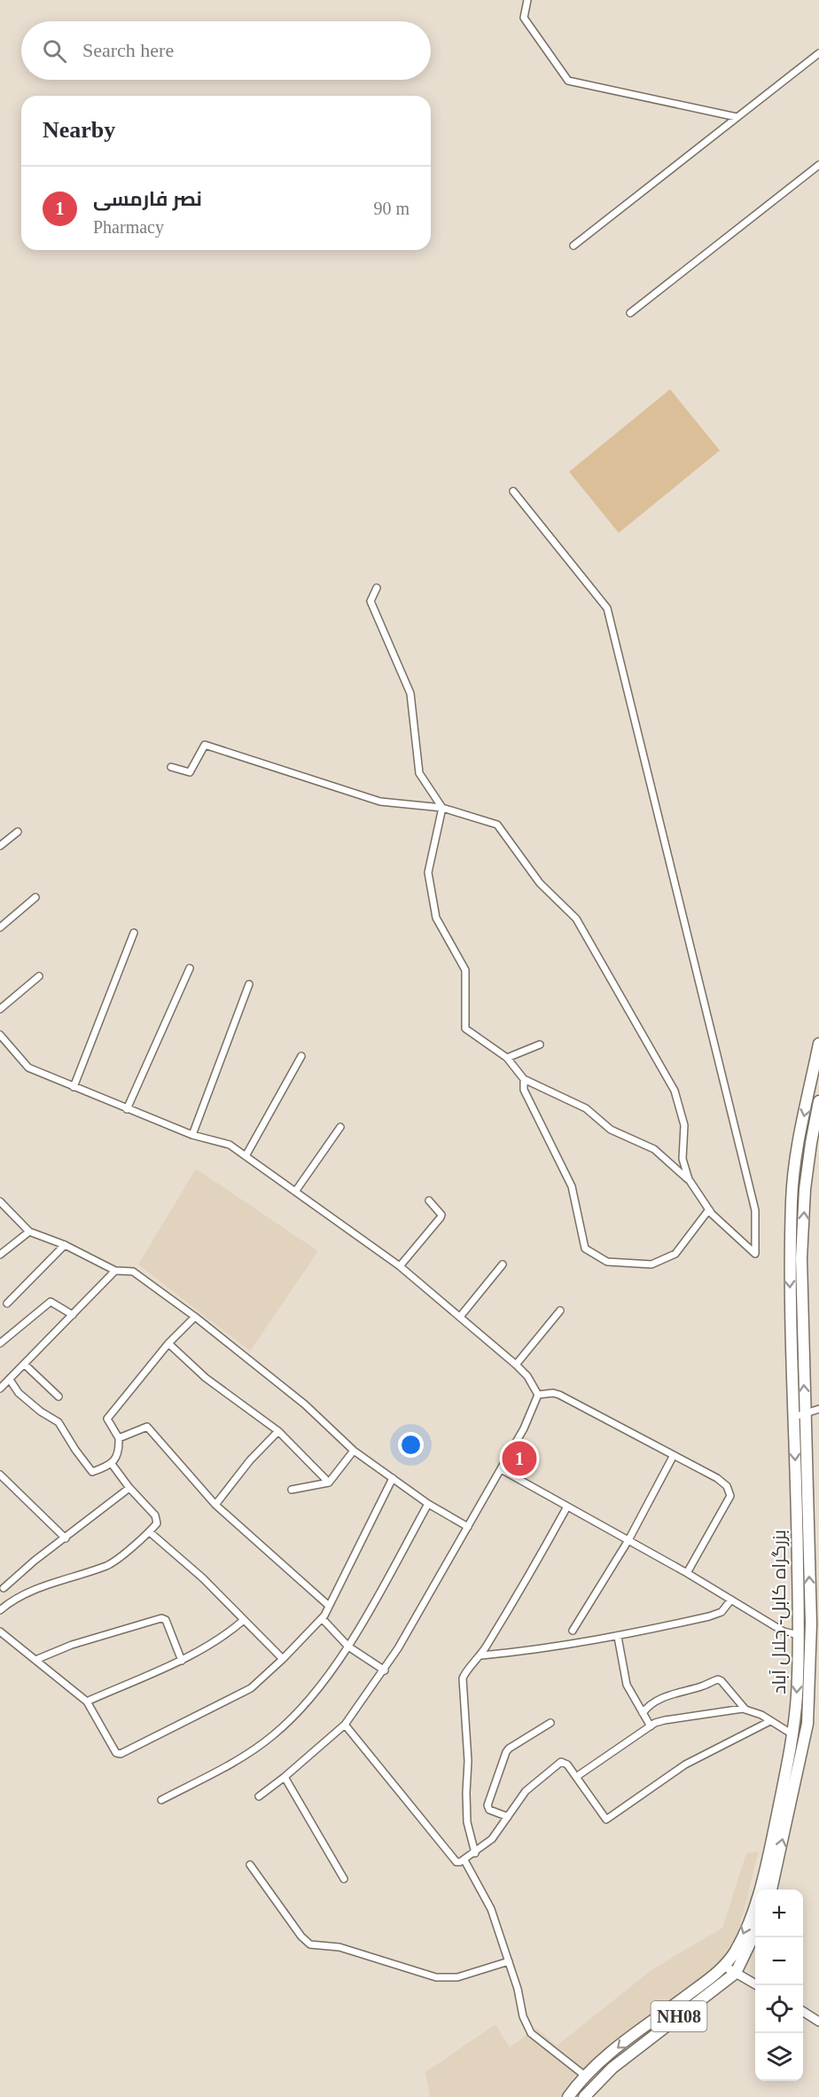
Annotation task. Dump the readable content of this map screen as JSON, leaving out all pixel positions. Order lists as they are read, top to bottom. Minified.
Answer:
{"streets":{"highway":["بزرگراه کابل- جلال آباد","NH08"]},"page":{"search":"Search here","heading":"Nearby","list":[{"mark":"1","name":"نصر فارمسی","note":"Pharmacy","value":"90 m"}],"pins":"1","map_buttons":["+","−"]}}
